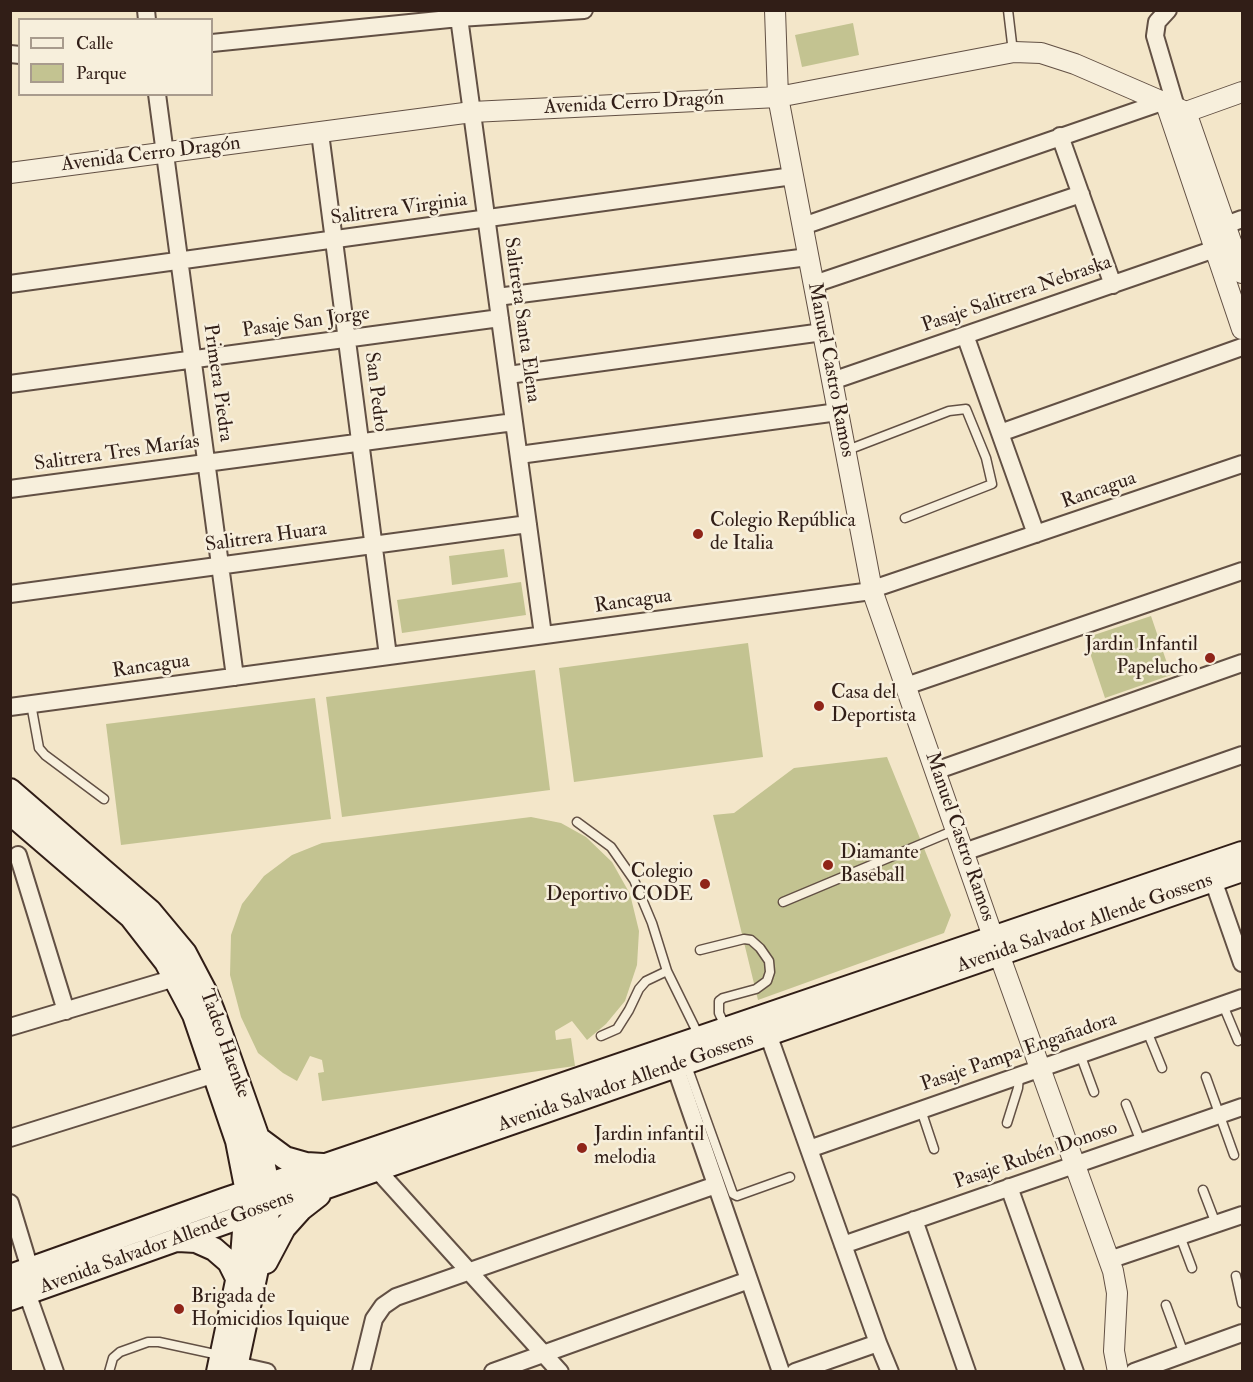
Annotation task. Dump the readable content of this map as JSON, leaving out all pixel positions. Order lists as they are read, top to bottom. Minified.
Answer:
{"streets":{"main road":["Avenida Salvador Allende Gossens","Tadeo Haenke"],"street":["Avenida Cerro Dragón","Salitrera Virginia","Pasaje Salitrera Nebraska","Salitrera Santa Elena","Pasaje San Jorge","Manuel Castro Ramos","Primera Piedra","San Pedro","Salitrera Tres Marías","Rancagua","Salitrera Huara","Pasaje Pampa Engañadora","Pasaje Rubén Donoso"]},"crossings":[["Avenida Cerro Dragón","Salitrera Santa Elena"],["Avenida Cerro Dragón","Manuel Castro Ramos"],["Avenida Cerro Dragón","Primera Piedra"],["Avenida Cerro Dragón","San Pedro"],["Salitrera Virginia","Salitrera Santa Elena"],["Salitrera Virginia","Manuel Castro Ramos"],["Salitrera Virginia","Primera Piedra"],["Salitrera Virginia","San Pedro"],["Pasaje Salitrera Nebraska","Manuel Castro Ramos"],["Salitrera Santa Elena","Pasaje San Jorge"],["Salitrera Santa Elena","Salitrera Tres Marías"],["Salitrera Santa Elena","Rancagua"],["Salitrera Santa Elena","Salitrera Huara"],["Pasaje San Jorge","Primera Piedra"],["Pasaje San Jorge","San Pedro"],["Manuel Castro Ramos","Rancagua"],["Manuel Castro Ramos","Avenida Salvador Allende Gossens"],["Manuel Castro Ramos","Pasaje Pampa Engañadora"],["Manuel Castro Ramos","Pasaje Rubén Donoso"],["Primera Piedra","Salitrera Tres Marías"],["Primera Piedra","Rancagua"],["Primera Piedra","Salitrera Huara"],["San Pedro","Salitrera Tres Marías"],["San Pedro","Rancagua"],["San Pedro","Salitrera Huara"],["Avenida Salvador Allende Gossens","Tadeo Haenke"]],"places":["Colegio República de Italia","Jardin Infantil Papelucho","Casa del Deportista","Diamante Baseball","Colegio Deportivo CODE","Jardin infantil melodia","Brigada de Homicidios Iquique"],"legend":["Calle","Parque"]}
